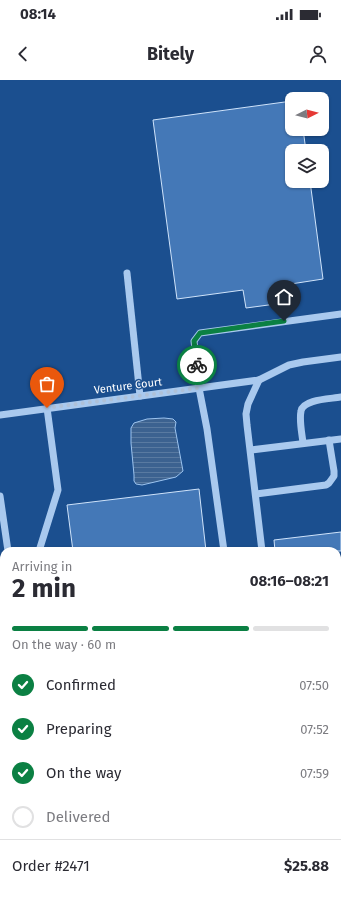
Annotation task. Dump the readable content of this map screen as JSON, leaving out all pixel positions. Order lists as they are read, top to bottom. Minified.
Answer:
{"streets":{"street":["Venture Court"]},"north":"right","page":{"status":"08:14","header":"Bitely","heading":["2 min","Arriving in","08:16–08:21"],"panel":["Order #2471","$25.88"],"bar":"On the way · 60 m","list":[["Confirmed","07:50"],["Preparing","07:52"],["On the way","07:59"],"Delivered"]}}
